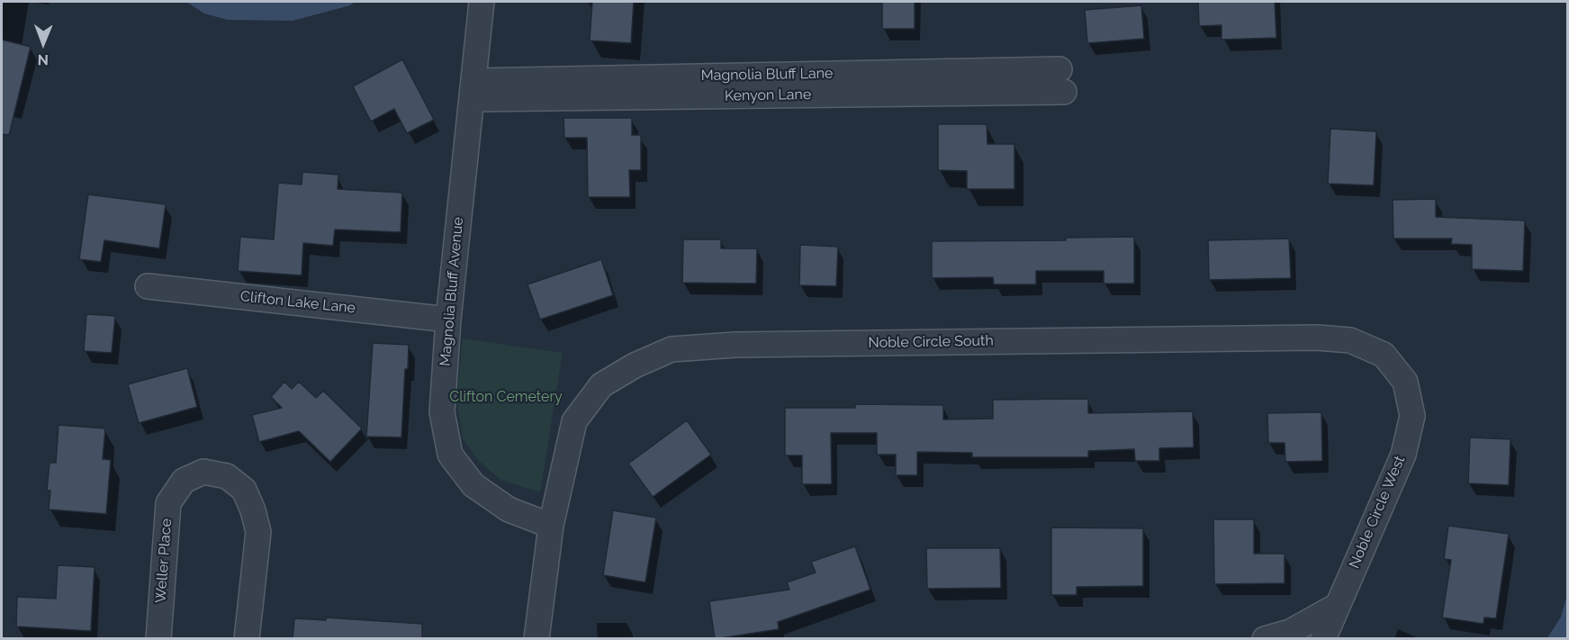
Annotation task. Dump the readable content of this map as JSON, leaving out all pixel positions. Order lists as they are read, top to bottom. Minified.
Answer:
{"streets":{"street":["Magnolia Bluff Lane","Magnolia Bluff Avenue","Clifton Lake Lane","Noble Circle South","Noble Circle West","Weller Place"]},"crossings":[["Magnolia Bluff Lane","Magnolia Bluff Avenue"],["Magnolia Bluff Avenue","Clifton Lake Lane"],["Magnolia Bluff Avenue","Noble Circle South"],["Noble Circle South","Noble Circle West"]],"parks":["Clifton Cemetery"],"north":"bottom"}
